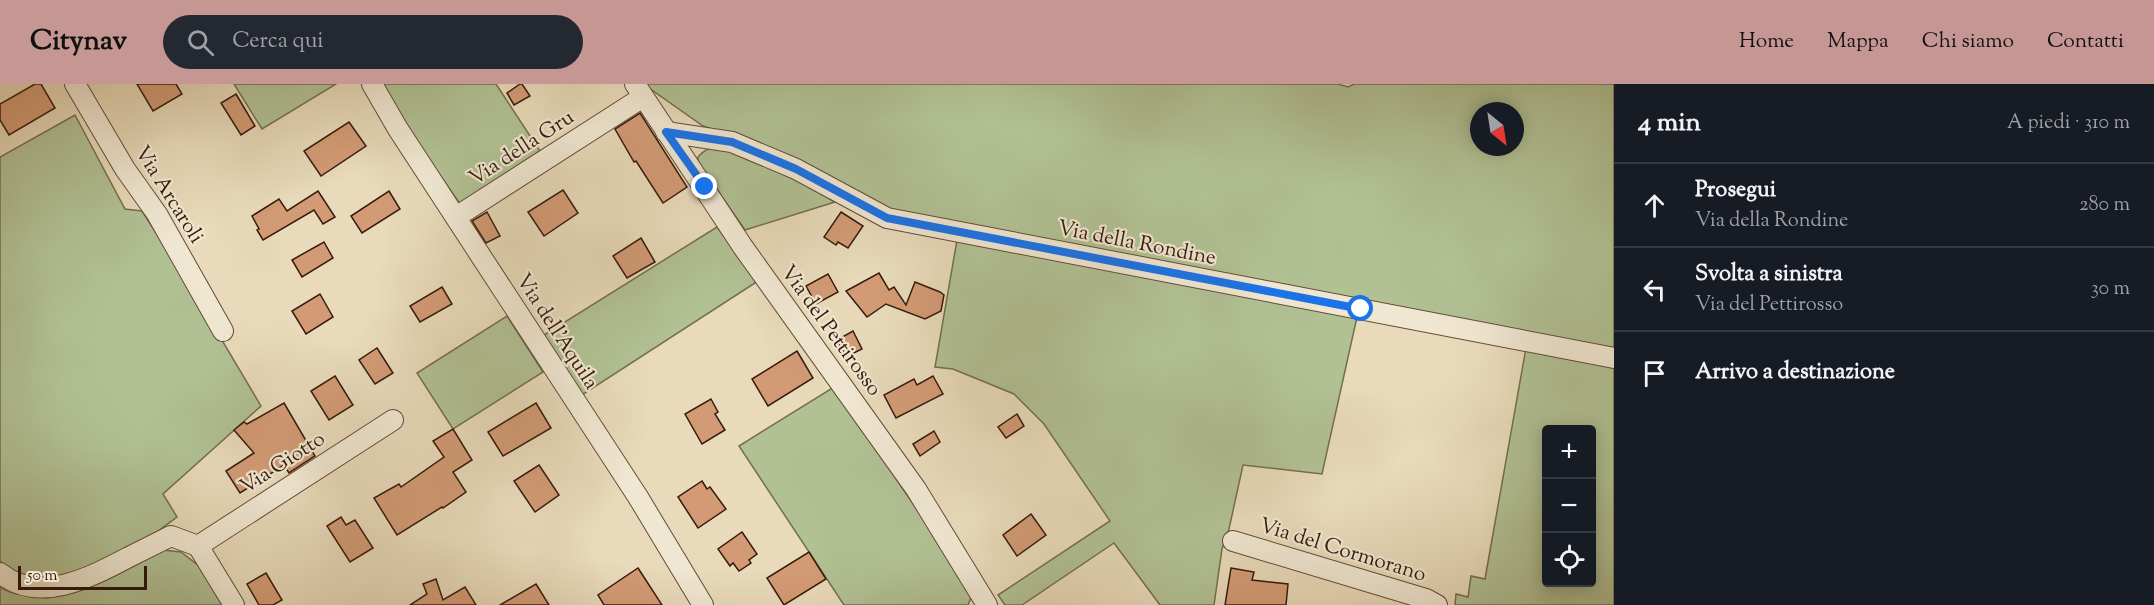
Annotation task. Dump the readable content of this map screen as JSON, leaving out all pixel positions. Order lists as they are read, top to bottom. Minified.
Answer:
{"streets":{"street":["Via della Gru","Via Arcaroli","Via della Rondine","Via del Pettirosso","Via dell'Aquila","Via Giotto","Via del Cormorano"]},"crossings":[["Via della Gru","Via del Pettirosso"],["Via della Gru","Via dell'Aquila"],["Via della Rondine","Via del Pettirosso"]],"scale_bar":"50 m","north":"bottom right","page":{"header":"Citynav","search":"Cerca qui","nav":["Home","Mappa","Chi siamo","Contatti"],"heading":["4 min","A piedi · 310 m"],"list":[["Prosegui","Via della Rondine","280 m"],["Svolta a sinistra","Via del Pettirosso","30 m"],"Arrivo a destinazione"],"map_buttons":["+","−"],"scale":"50 m"}}
